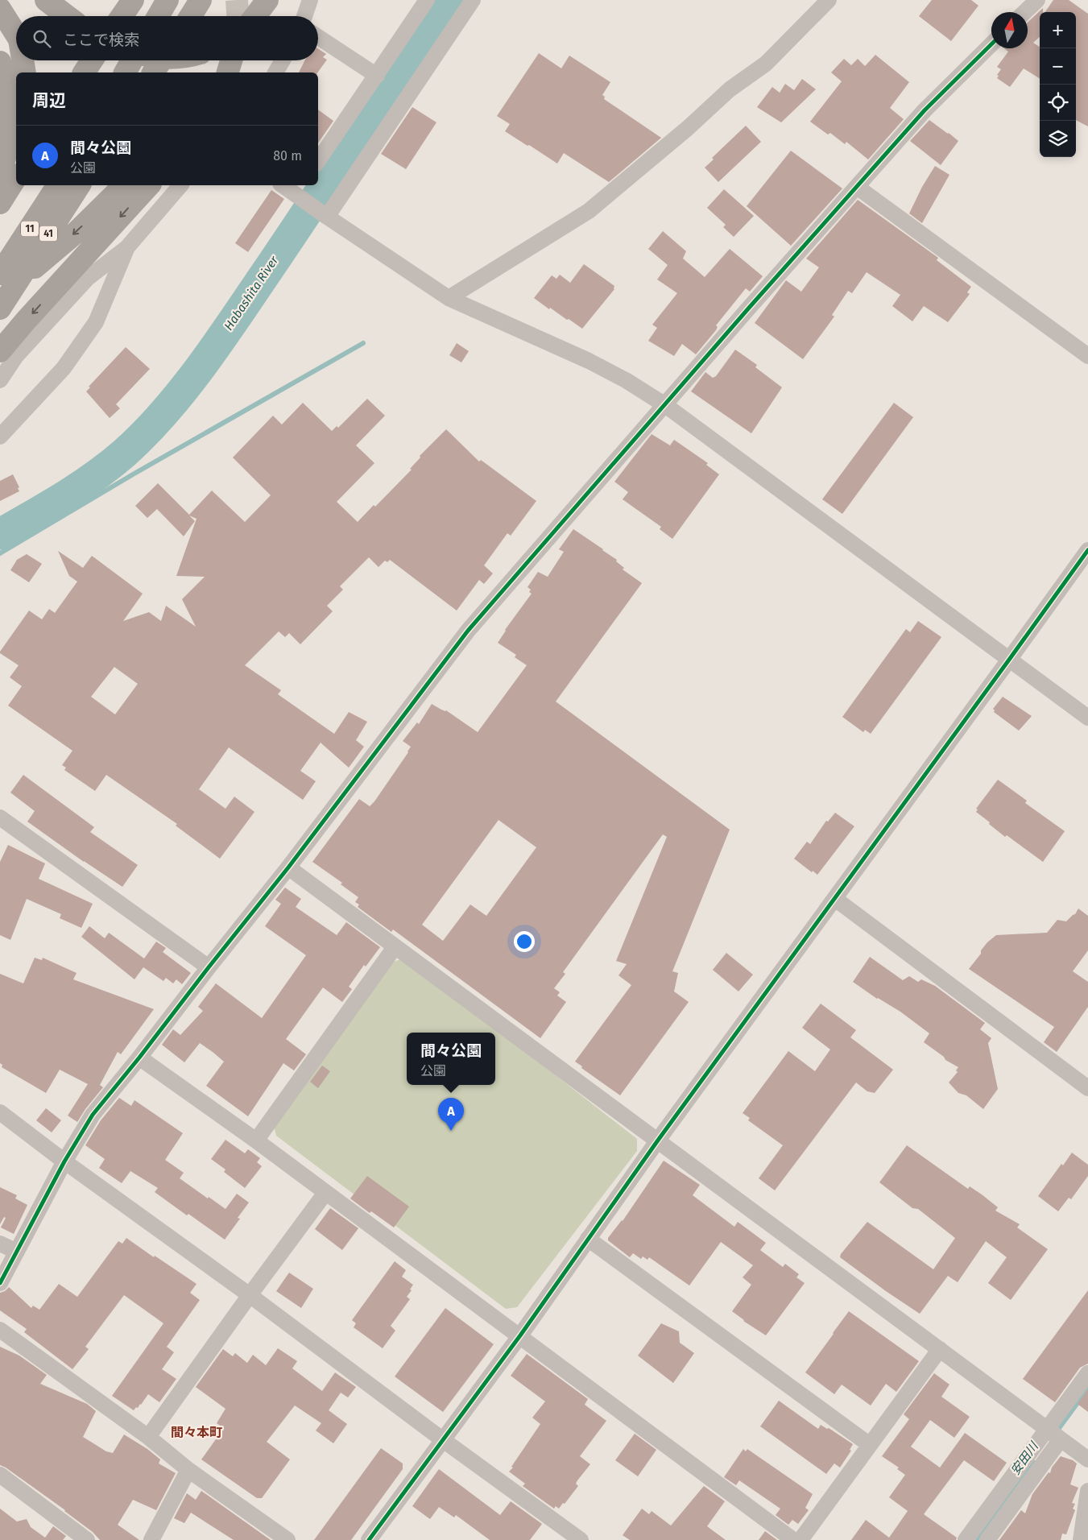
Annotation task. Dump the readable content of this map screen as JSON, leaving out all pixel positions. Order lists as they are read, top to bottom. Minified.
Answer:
{"streets":{"highway":["11","41"]},"crossings":[["11","41"]],"districts":["間々本町"],"water":["Habashita River","安田川"],"north":"top","page":{"map_buttons":["+","−"],"search":"ここで検索","heading":"周辺","list":[{"mark":"A","name":"間々公園","note":"公園","value":"80 m"}],"popup":["間々公園","公園"],"pins":"A"}}
